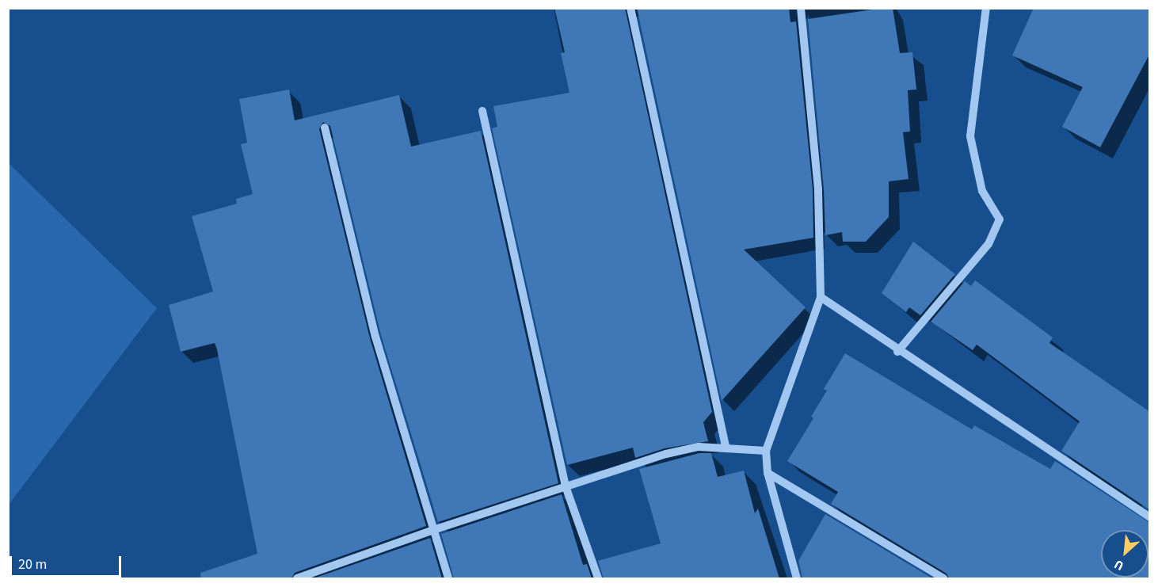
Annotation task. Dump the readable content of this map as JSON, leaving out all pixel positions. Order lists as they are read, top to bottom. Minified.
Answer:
{"scale_bar":"20 m","north":"bottom left"}
